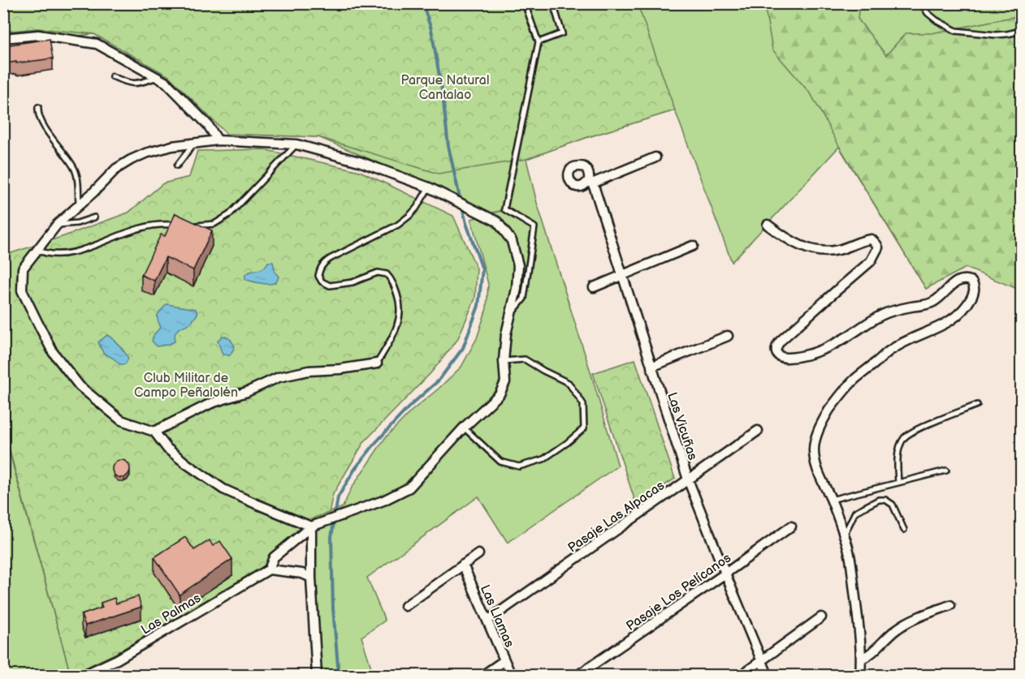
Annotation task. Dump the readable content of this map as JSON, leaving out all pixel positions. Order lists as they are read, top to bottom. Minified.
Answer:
{"streets":{"street":["Las Vicuñas","Pasaje Las Alpacas","Pasaje Los Pelícanos","Las Palmas","Las Llamas"]},"crossings":[["Las Vicuñas","Pasaje Las Alpacas"],["Las Vicuñas","Pasaje Los Pelícanos"],["Pasaje Las Alpacas","Las Llamas"]],"parks":["Parque Natural Cantalao","Club Militar de Campo Peñalolén"]}
